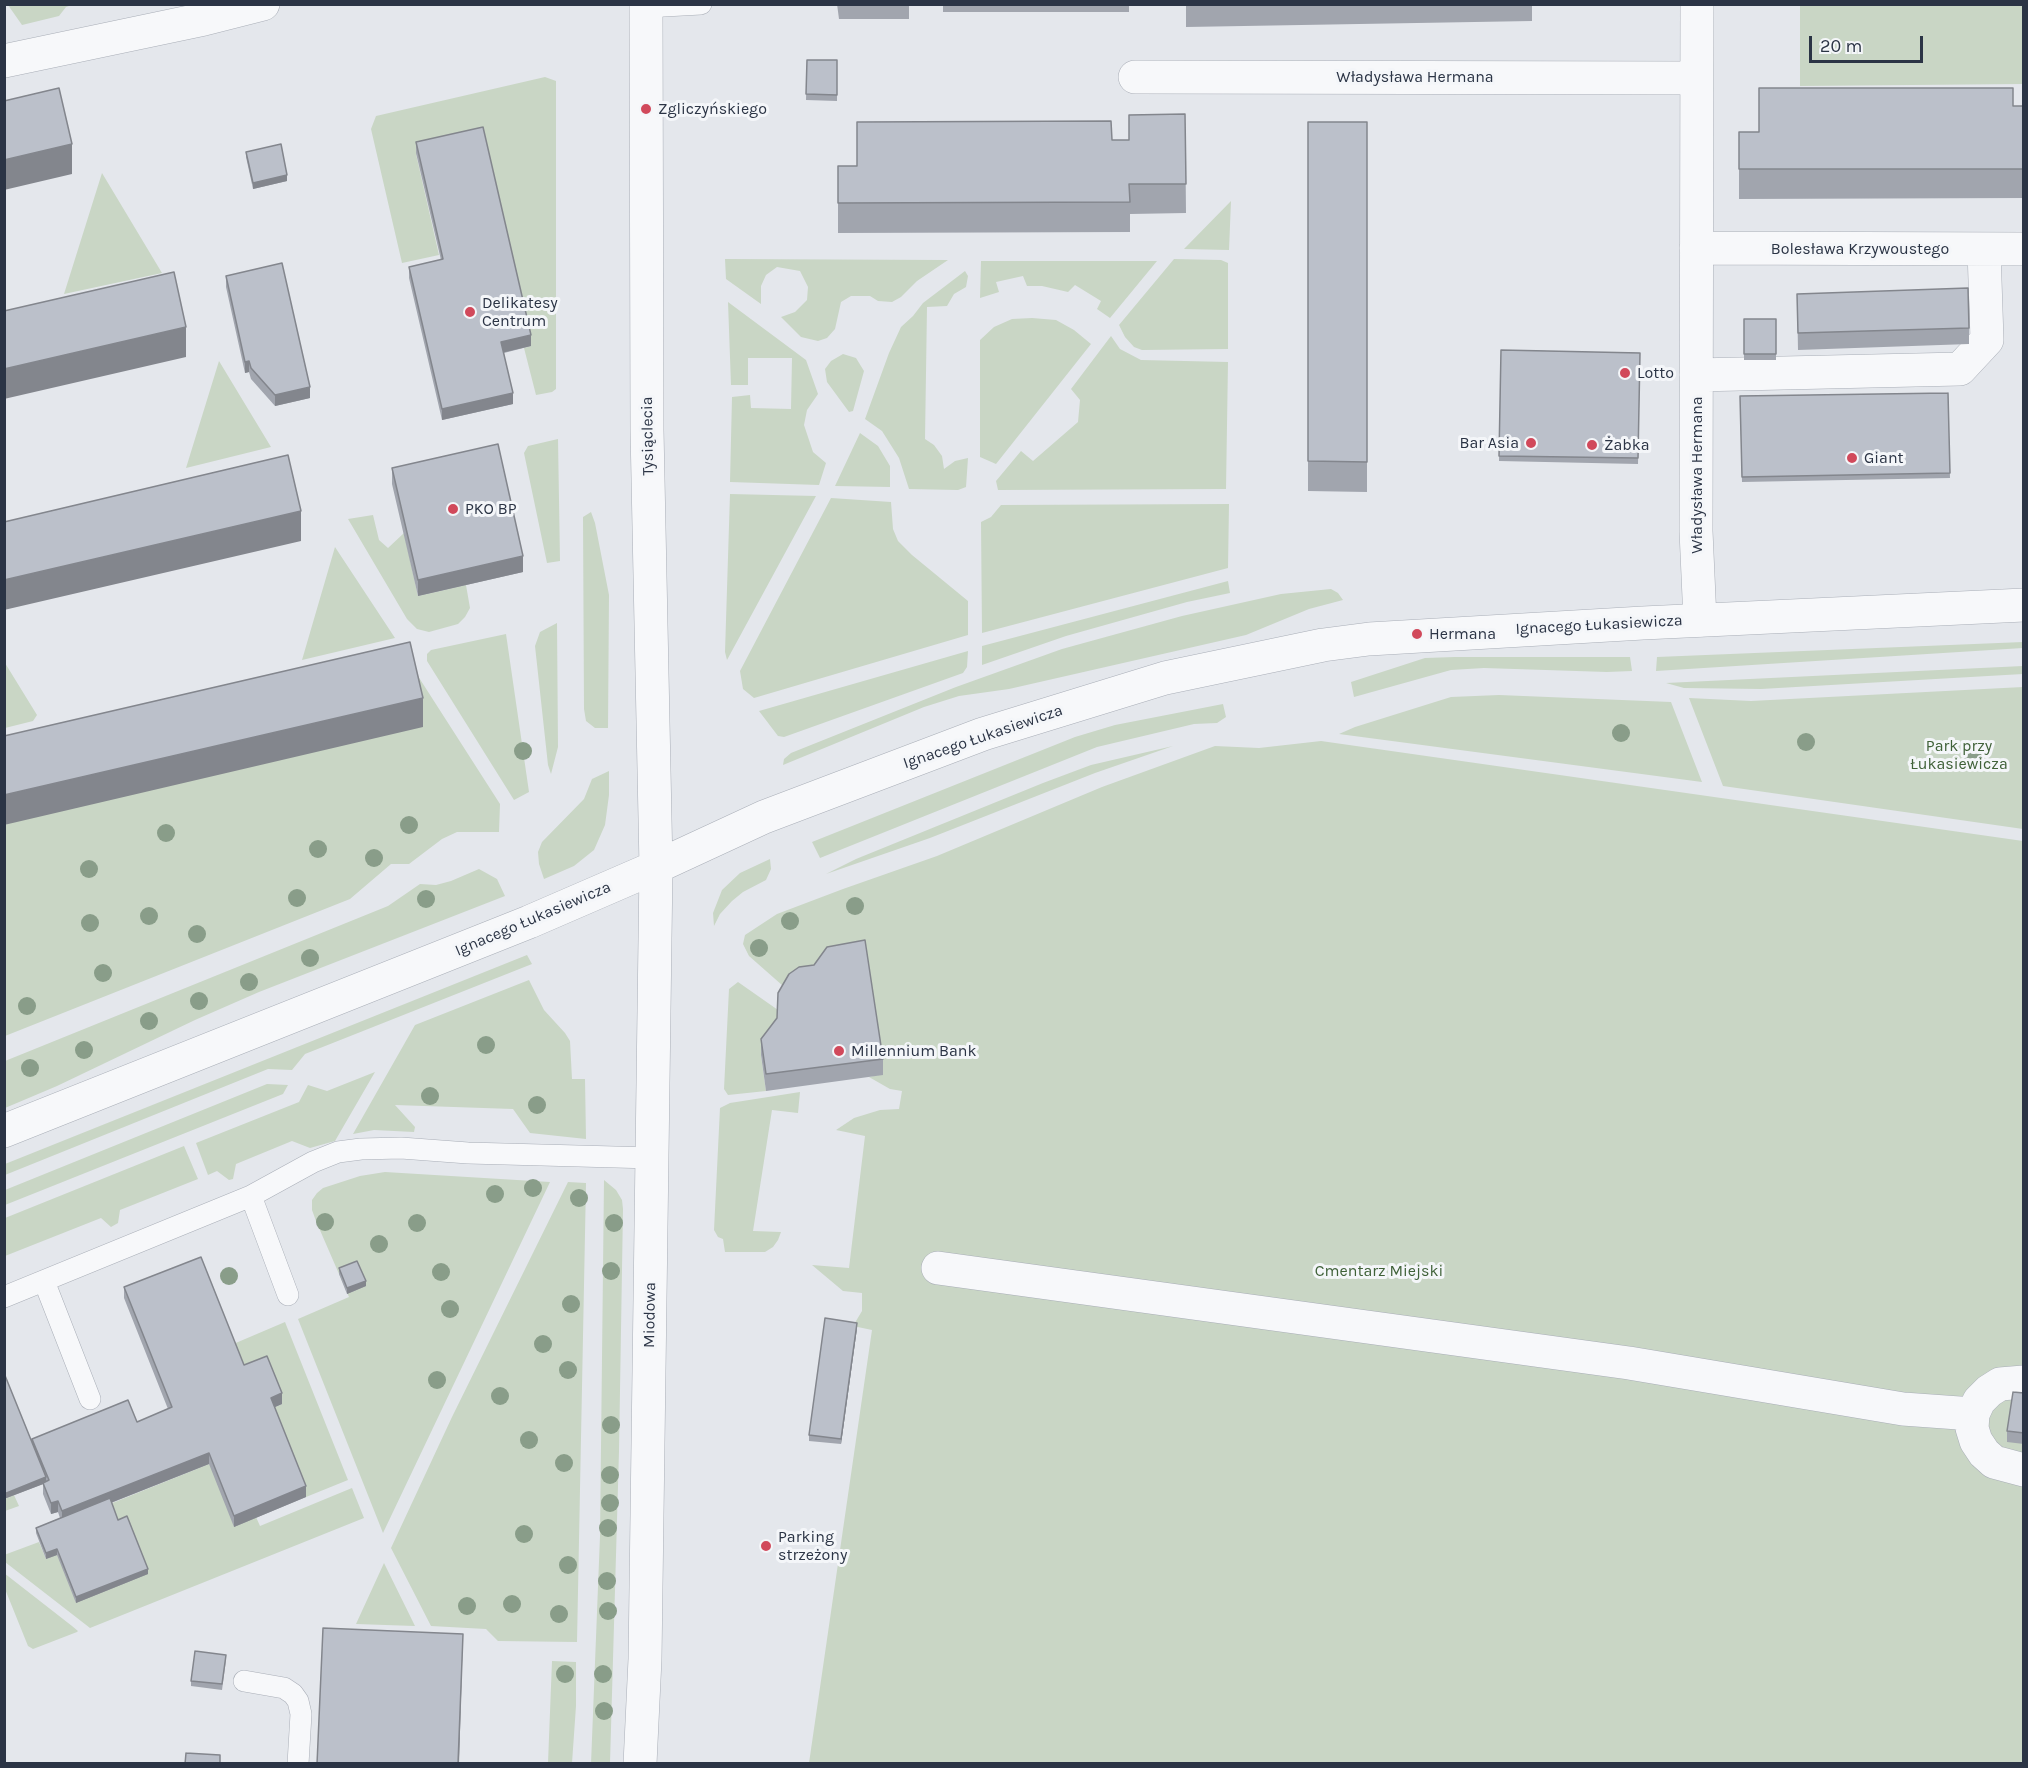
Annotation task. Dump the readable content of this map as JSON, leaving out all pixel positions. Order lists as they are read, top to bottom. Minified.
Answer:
{"streets":{"street":["Władysława Hermana","Bolesława Krzywoustego","Tysiąclecia","Ignacego Łukasiewicza","Miodowa"]},"crossings":[["Władysława Hermana","Bolesława Krzywoustego"],["Władysława Hermana","Ignacego Łukasiewicza"],["Tysiąclecia","Ignacego Łukasiewicza"],["Tysiąclecia","Miodowa"],["Ignacego Łukasiewicza","Miodowa"]],"parks":["Park przy Łukasiewicza","Cmentarz Miejski"],"places":["Zgliczyńskiego","Delikatesy Centrum","Lotto","Bar Asia","Żabka","Giant","PKO BP","Hermana","Millennium Bank","Parking strzeżony"],"scale_bar":"20 m"}
